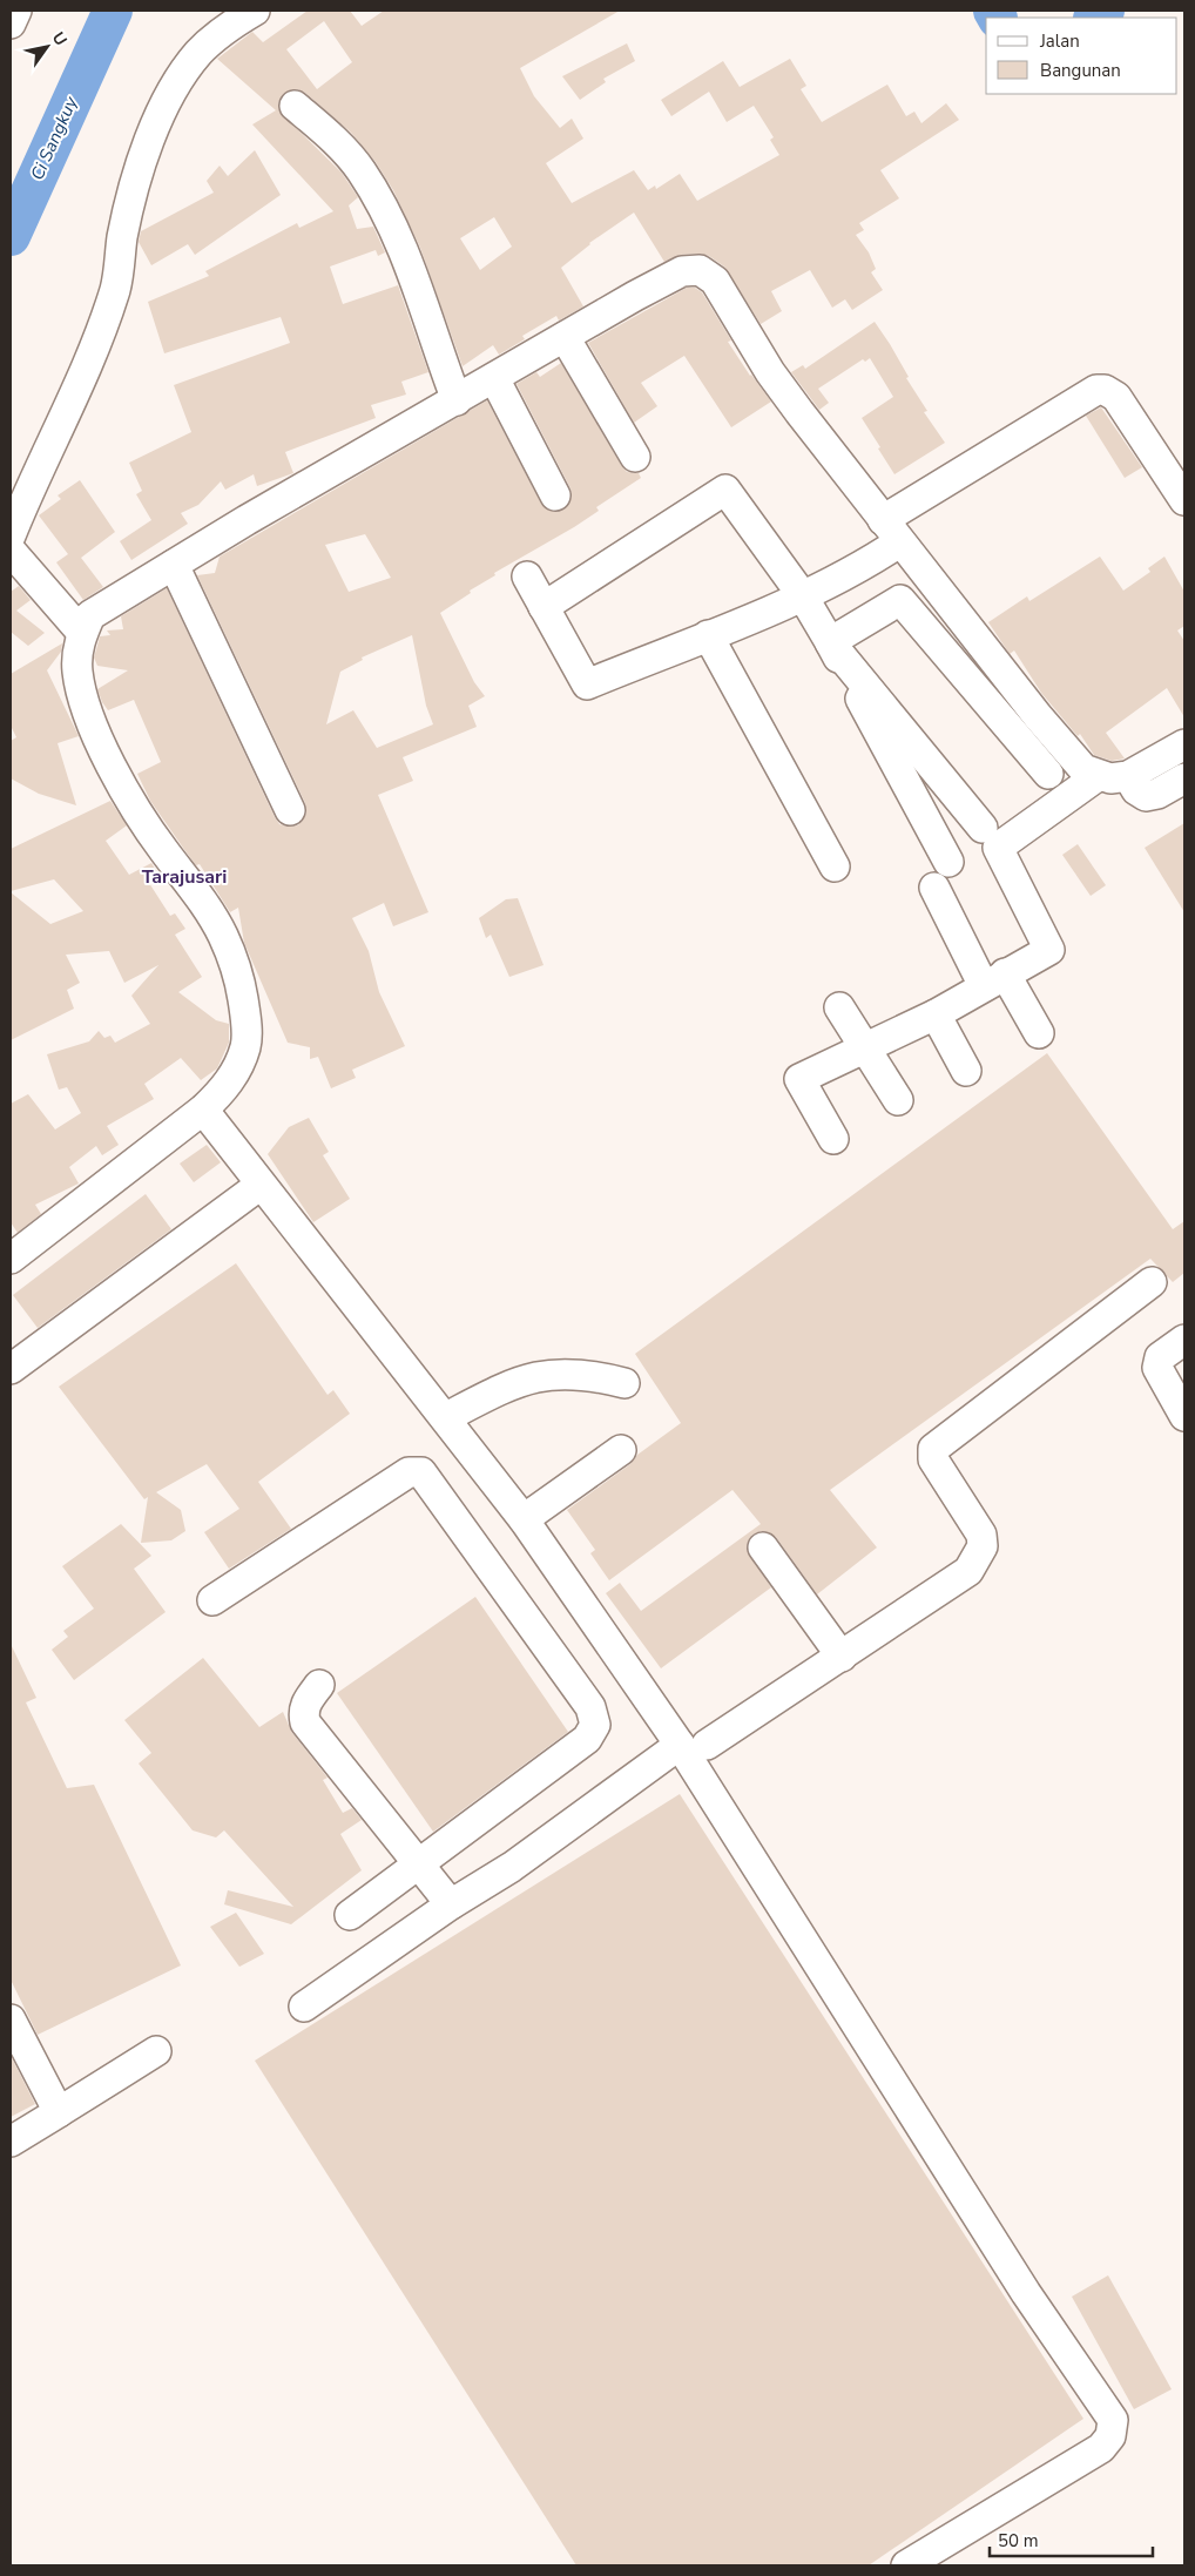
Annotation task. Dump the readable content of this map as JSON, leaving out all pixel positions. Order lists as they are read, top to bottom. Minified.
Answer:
{"districts":["Tarajusari"],"water":["Ci Sangkuy"],"legend":["Jalan","Bangunan"],"scale_bar":"50 m","north":"top right"}
